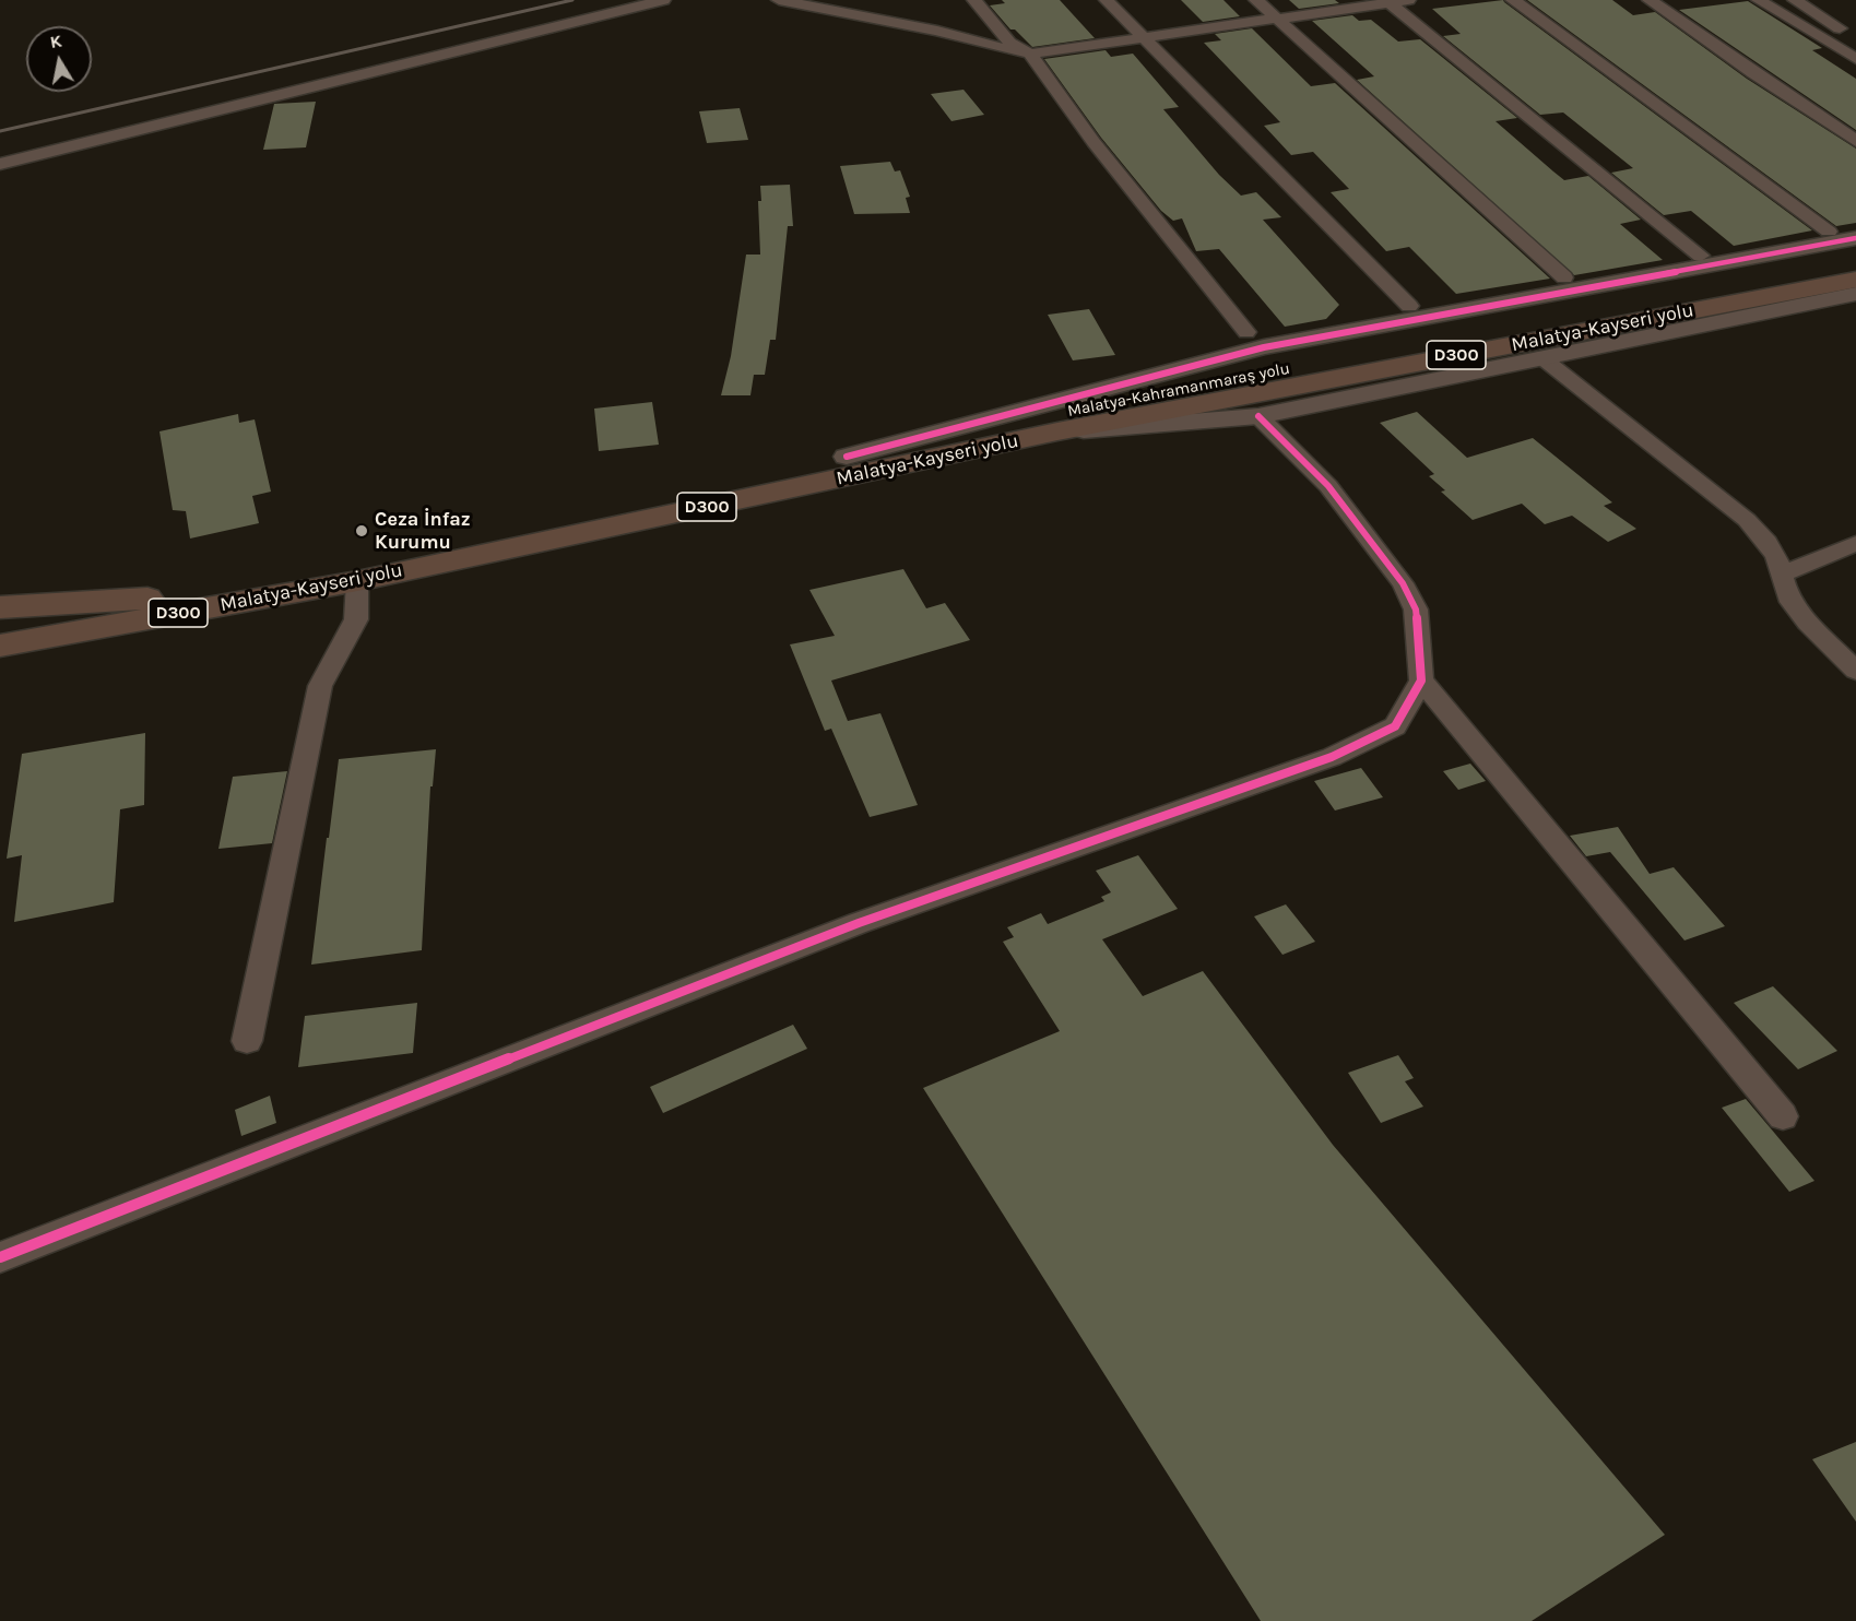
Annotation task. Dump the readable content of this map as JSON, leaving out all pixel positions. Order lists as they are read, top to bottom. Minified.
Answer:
{"streets":{"highway":["Malatya-Kayseri yolu","D300","Malatya-Kahramanmaraş yolu"]},"places":["Ceza İnfaz Kurumu"],"north":"top"}
